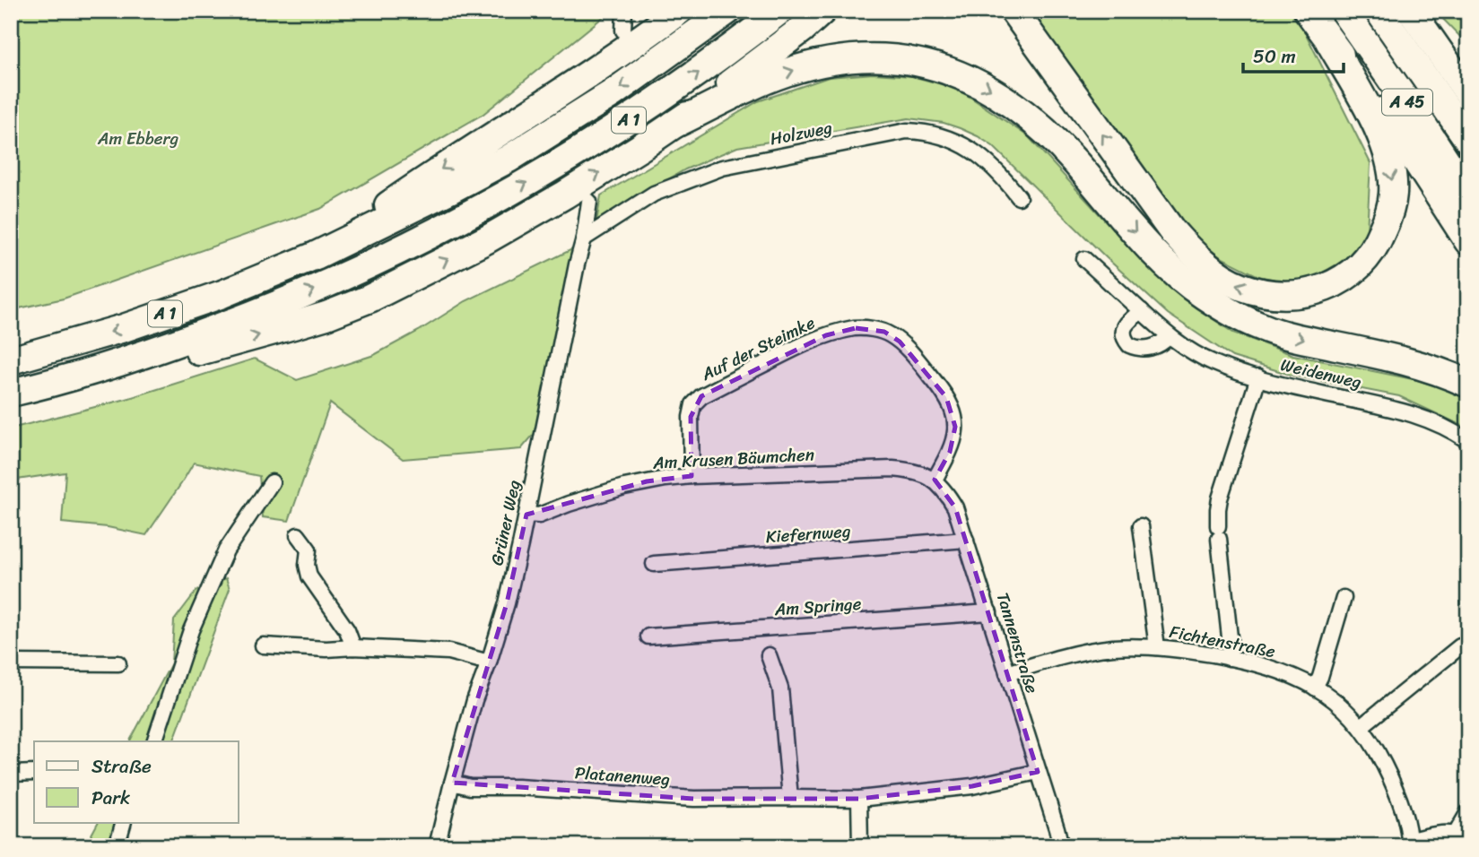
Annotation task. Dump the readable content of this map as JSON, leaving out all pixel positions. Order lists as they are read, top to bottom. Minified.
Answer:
{"streets":{"highway":["A 45","A 1"],"street":["Holzweg","Auf der Steimke","Weidenweg","Am Krusen Bäumchen","Grüner Weg","Kiefernweg","Am Springe","Fichtenstraße","Tannenstraße","Platanenweg"]},"crossings":[["Holzweg","Grüner Weg"],["Auf der Steimke","Am Krusen Bäumchen"],["Auf der Steimke","Tannenstraße"],["Am Krusen Bäumchen","Grüner Weg"],["Am Krusen Bäumchen","Tannenstraße"],["Grüner Weg","Platanenweg"],["Kiefernweg","Tannenstraße"],["Am Springe","Tannenstraße"],["Fichtenstraße","Tannenstraße"],["Tannenstraße","Platanenweg"]],"parks":["Am Ebberg"],"legend":["Straße","Park"],"scale_bar":"50 m"}
